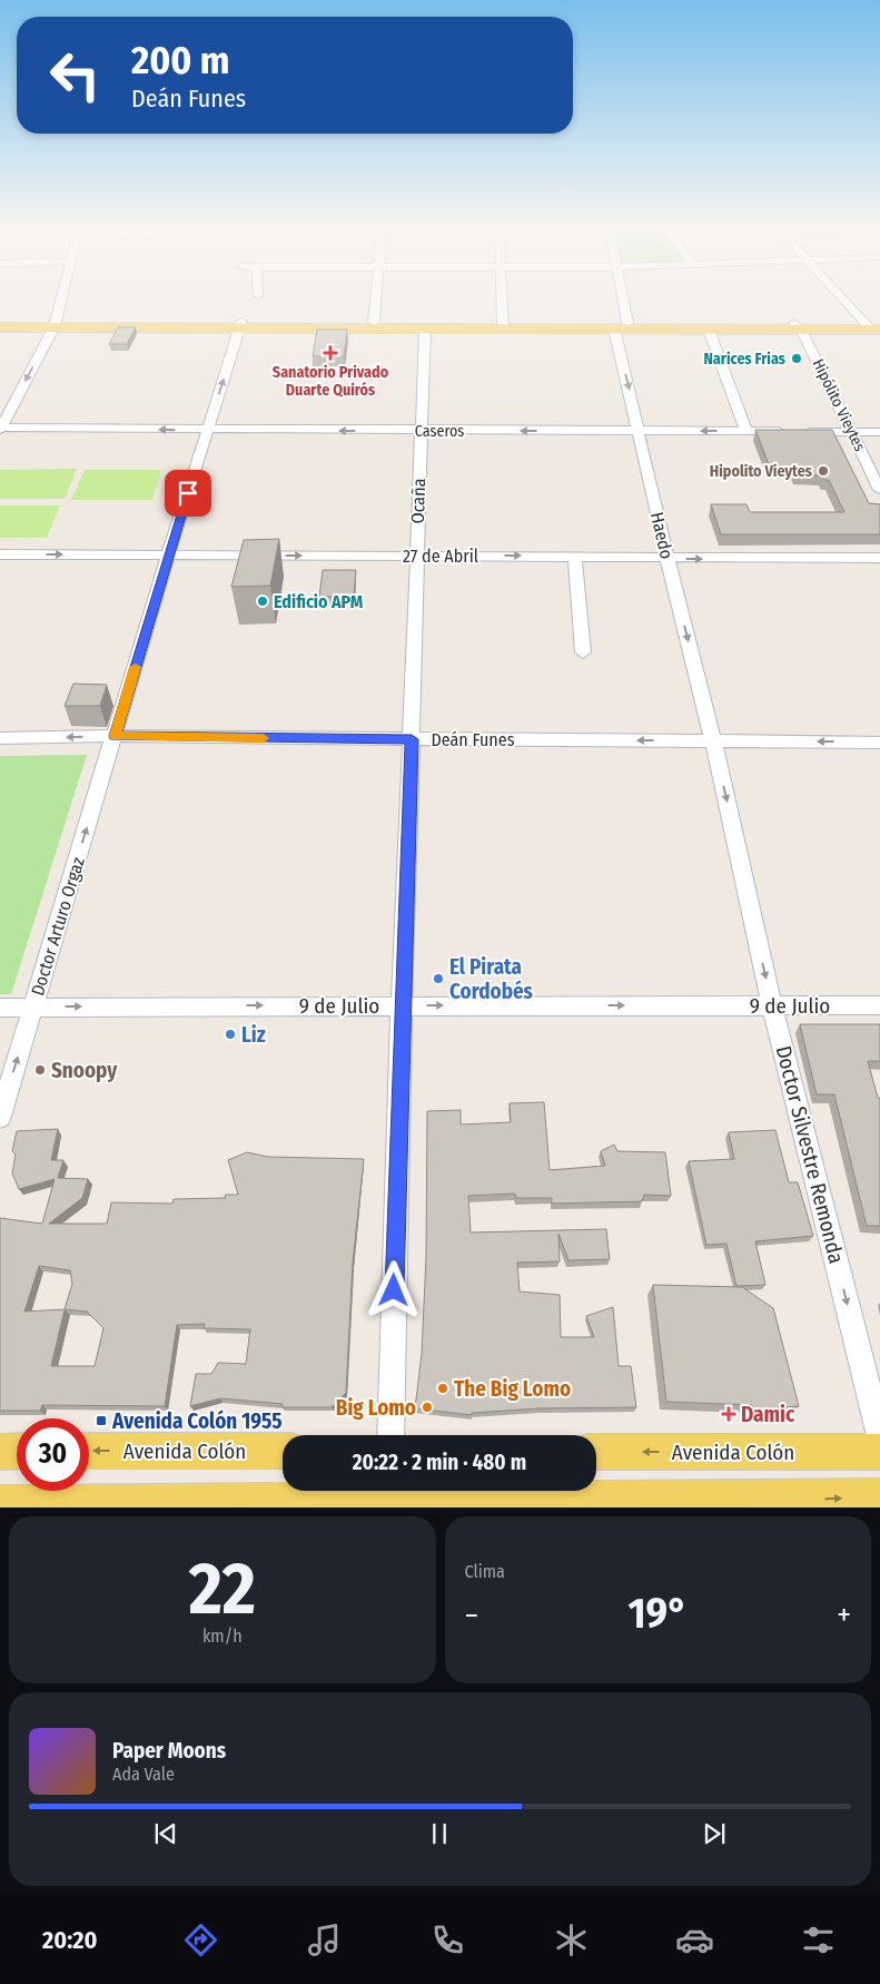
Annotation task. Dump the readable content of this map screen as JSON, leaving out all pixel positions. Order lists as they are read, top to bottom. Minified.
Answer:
{"streets":{"main road":["Avenida Colón"],"street":["Hipólito Vieytes","Caseros","Ocaña","Haedo","27 de Abril","Deán Funes","Doctor Arturo Orgaz","9 de Julio","Doctor Silvestre Remonda"]},"crossings":[["Hipólito Vieytes","Caseros"],["Caseros","Ocaña"],["Caseros","Haedo"],["Caseros","Doctor Arturo Orgaz"],["Ocaña","27 de Abril"],["Ocaña","Deán Funes"],["Ocaña","9 de Julio"],["Haedo","27 de Abril"],["Haedo","Deán Funes"],["Haedo","Doctor Silvestre Remonda"],["27 de Abril","Doctor Arturo Orgaz"],["Deán Funes","Doctor Arturo Orgaz"],["Deán Funes","Doctor Silvestre Remonda"],["Doctor Arturo Orgaz","9 de Julio"],["9 de Julio","Doctor Silvestre Remonda"]],"one_way":["Caseros","27 de Abril","Deán Funes","Doctor Arturo Orgaz","9 de Julio","Doctor Silvestre Remonda"],"places":{"health":["Sanatorio Privado Duarte Quirós","Damic"],"other":["Narices Frias","Hipolito Vieytes","Edificio APM","El Pirata Cordobés","Liz","Snoopy","The Big Lomo","Big Lomo"],"transit":["Avenida Colón 1955"]},"page":{"turn":["200 m","Deán Funes"],"limit":"30","trip":"20:22 · 2 min · 480 m","tile":[["22","km/h"],"Clima"],"heat":["−","19°","+"],"song":["Paper Moons","Ada Vale"],"tabs":"20:20"}}
